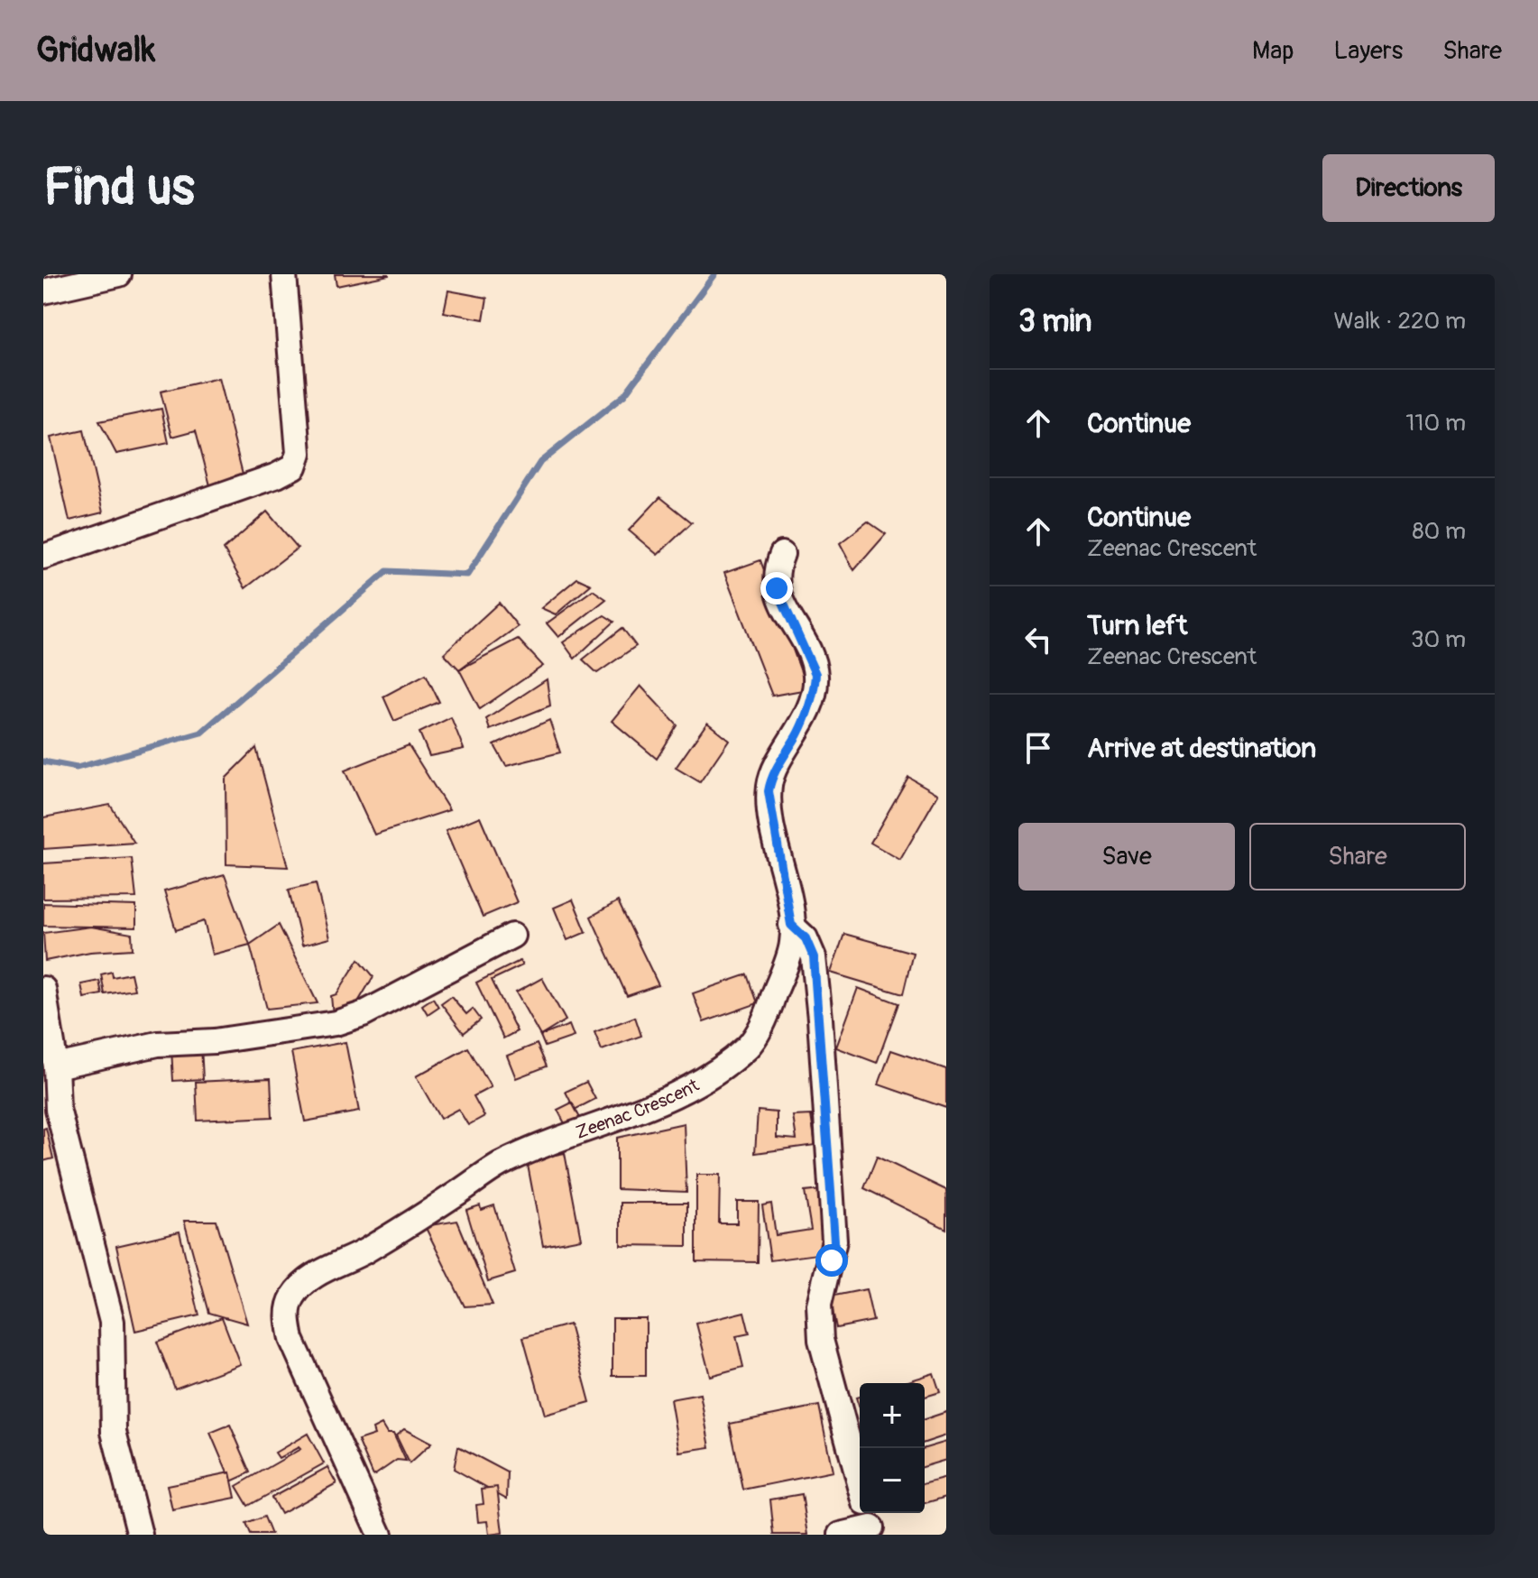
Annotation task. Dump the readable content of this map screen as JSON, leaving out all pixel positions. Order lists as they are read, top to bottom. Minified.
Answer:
{"streets":{"street":["Zeenac Crescent"]},"page":{"header":"Gridwalk","nav":["Map","Layers","Share"],"buttons":["Directions",["Save","Share"]],"title":"Find us","heading":["3 min","Walk · 220 m"],"list":[["Continue","110 m"],["Continue","Zeenac Crescent","80 m"],["Turn left","Zeenac Crescent","30 m"],"Arrive at destination"],"map_buttons":["+","−"]}}
